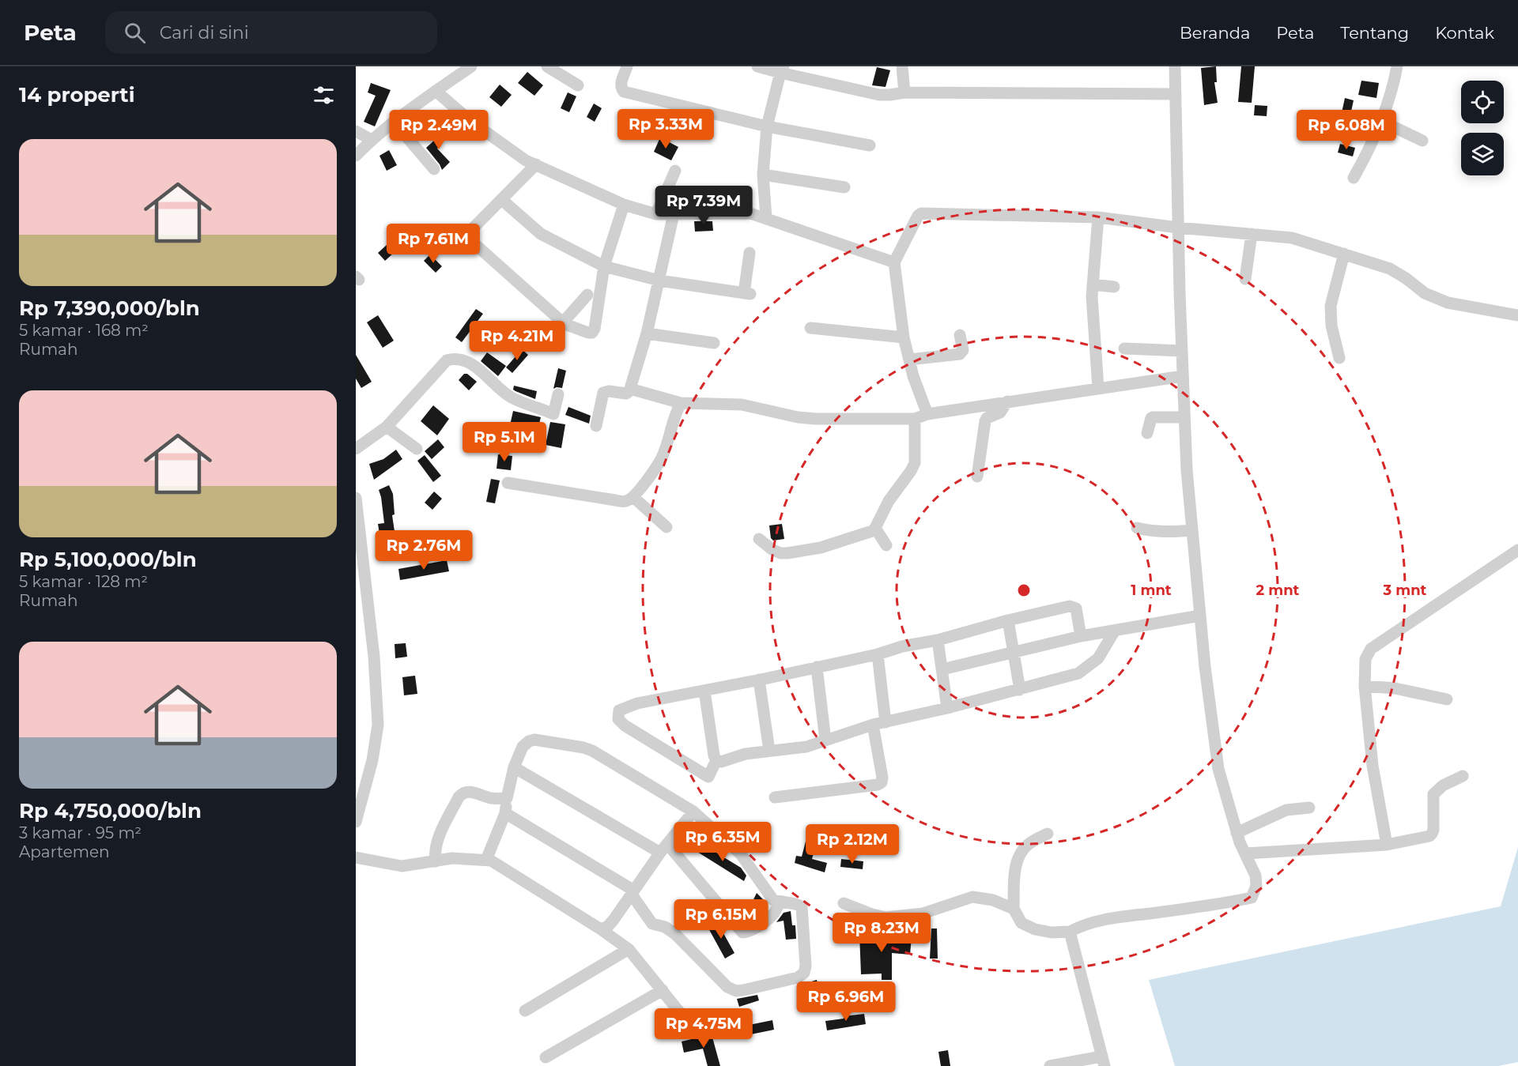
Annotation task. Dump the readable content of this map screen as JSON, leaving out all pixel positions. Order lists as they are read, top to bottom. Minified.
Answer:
{"page":{"header":"Peta","search":"Cari di sini","nav":["Beranda","Peta","Tentang","Kontak"],"heading":"14 properti","price":["Rp 3.33M","Rp 2.49M","Rp 6.08M","Rp 7.39M","Rp 7.61M","Rp 4.21M","Rp 5.1M","Rp 2.76M","Rp 6.35M","Rp 2.12M","Rp 6.15M","Rp 8.23M","Rp 6.96M","Rp 4.75M"],"list":[{"name":"Rp 7,390,000/bln","note":"5 kamar · 168 m² · Rumah"},{"name":"Rp 5,100,000/bln","note":"5 kamar · 128 m² · Rumah"},{"name":"Rp 4,750,000/bln","note":"3 kamar · 95 m² · Apartemen"}]},"rings":["1 mnt","2 mnt","3 mnt"]}
